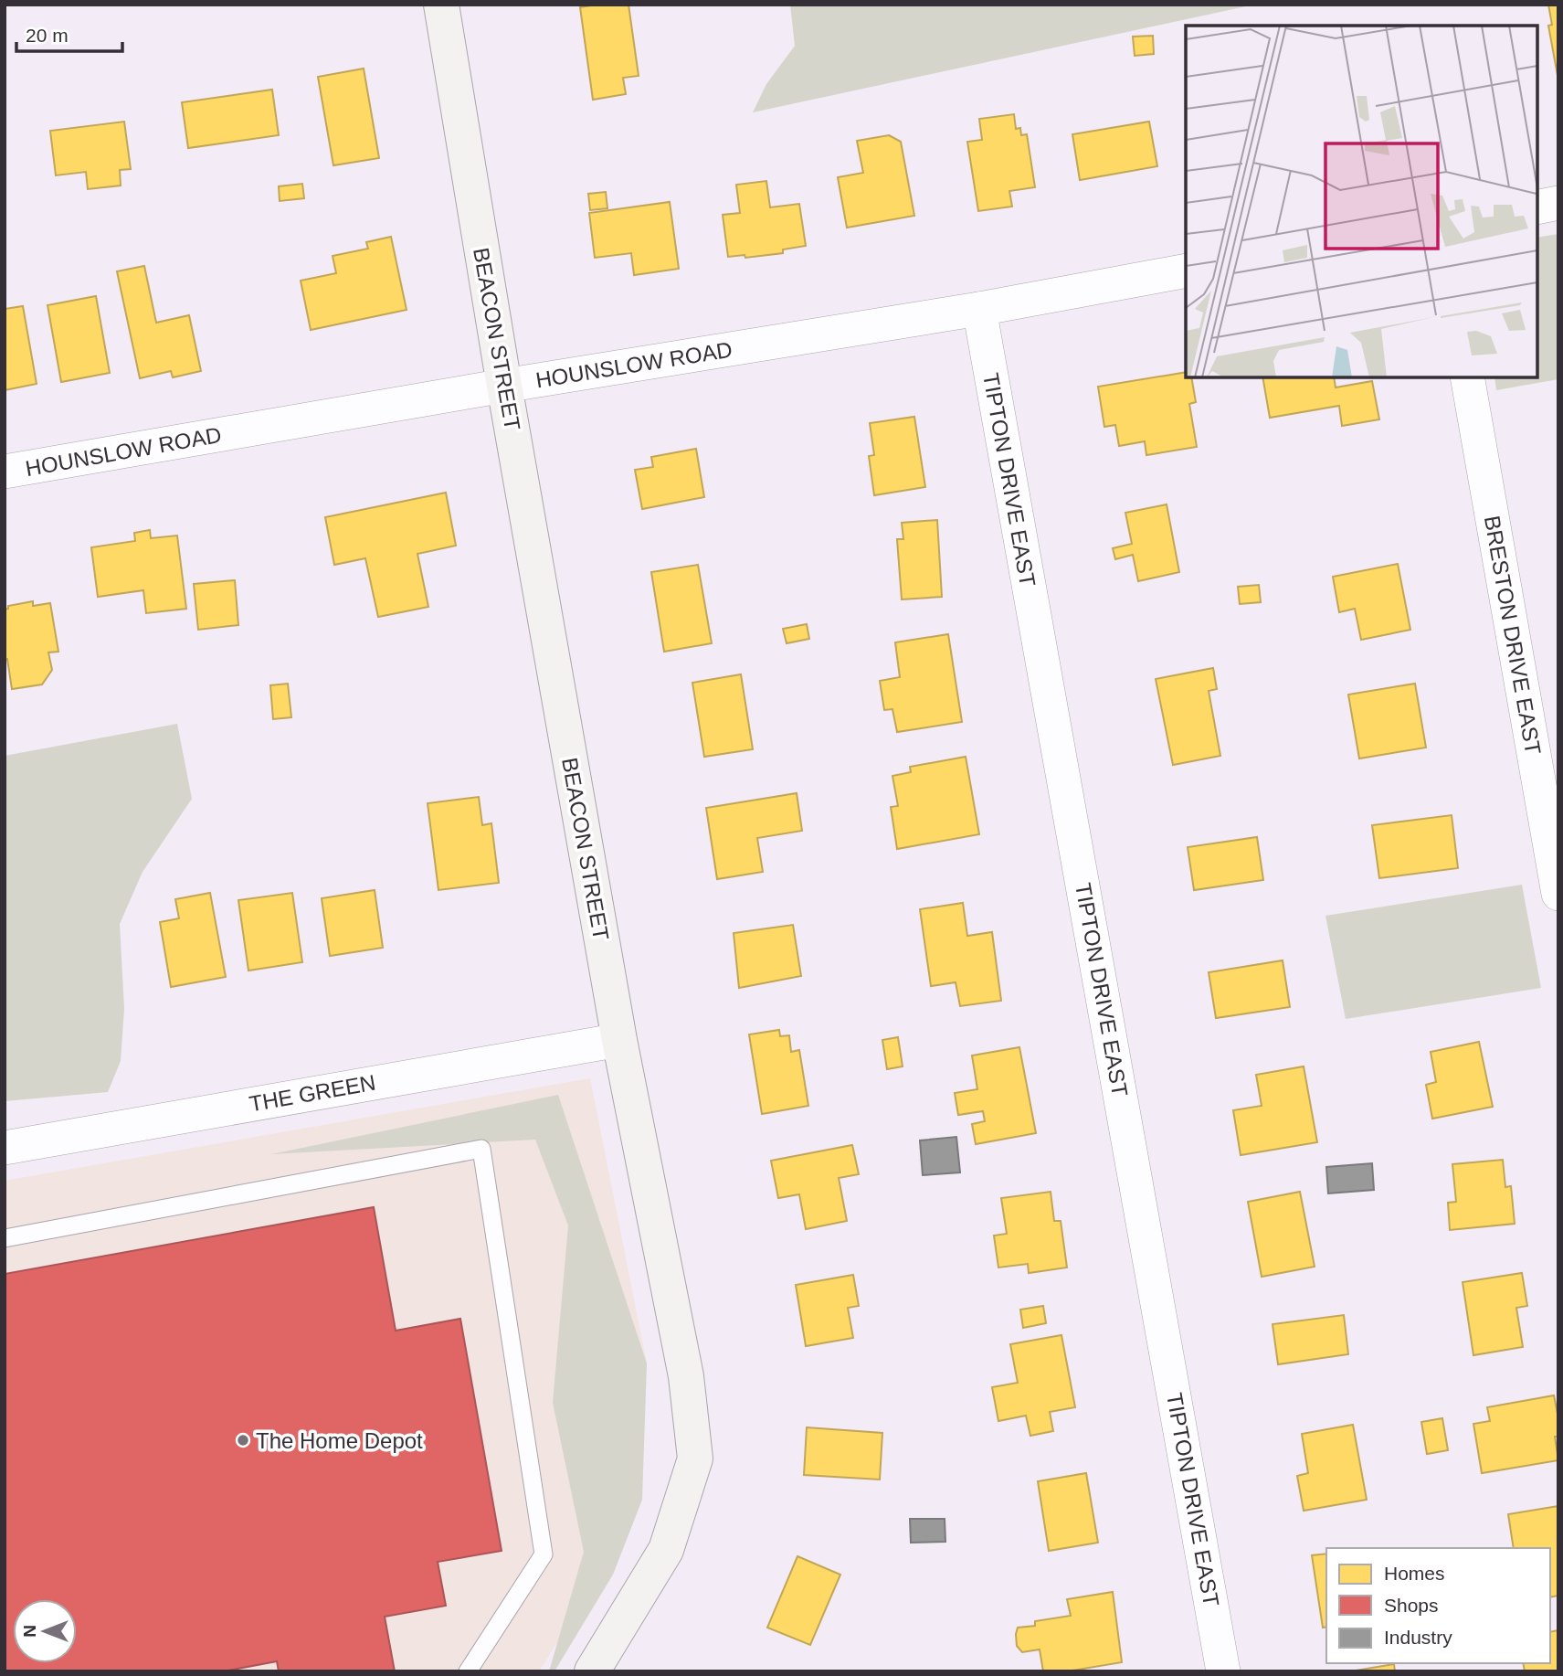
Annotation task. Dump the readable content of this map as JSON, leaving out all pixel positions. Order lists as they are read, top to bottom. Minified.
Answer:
{"streets":{"street":["BEACON STREET","HOUNSLOW ROAD","TIPTON DRIVE EAST","BRESTON DRIVE EAST","THE GREEN"]},"crossings":[["BEACON STREET","HOUNSLOW ROAD"],["BEACON STREET","THE GREEN"],["HOUNSLOW ROAD","TIPTON DRIVE EAST"]],"places":["The Home Depot"],"legend":["Homes","Shops","Industry"],"scale_bar":"20 m","north":"left"}
